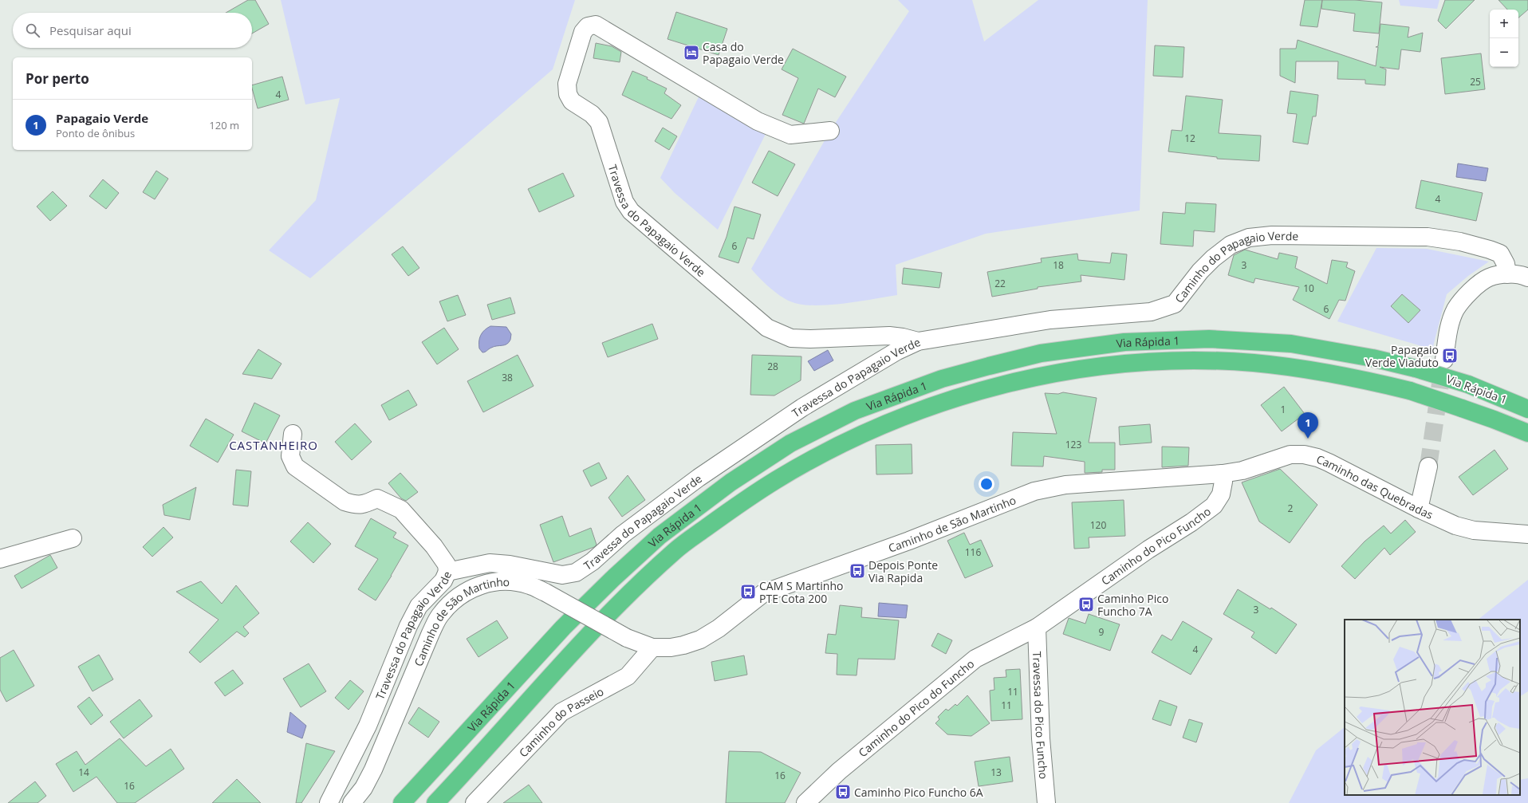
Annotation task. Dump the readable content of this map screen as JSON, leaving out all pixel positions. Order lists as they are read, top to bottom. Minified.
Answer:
{"streets":{"highway":["Via Rápida 1"],"street":["Travessa do Papagaio Verde","Caminho do Papagaio Verde","Caminho das Quebradas","Caminho de São Martinho","Caminho do Pico Funcho","Caminho do Pico do Funcho","Travessa do Pico Funcho","Caminho do Passeio"]},"crossings":[["Travessa do Papagaio Verde","Caminho do Papagaio Verde"],["Caminho das Quebradas","Caminho de São Martinho"],["Caminho das Quebradas","Caminho do Pico Funcho"],["Caminho de São Martinho","Caminho do Pico Funcho"],["Caminho de São Martinho","Caminho do Passeio"],["Caminho do Pico Funcho","Caminho do Pico do Funcho"],["Caminho do Pico Funcho","Travessa do Pico Funcho"],["Caminho do Pico do Funcho","Travessa do Pico Funcho"]],"districts":["CASTANHEIRO"],"places":{"hotel":["Casa do Papagaio Verde"],"bus stop":["Papagaio Verde Viaduto","Depois Ponte Via Rapida","CAM S Martinho PTE Cota 200","Caminho Pico Funcho 7A","Caminho Pico Funcho 6A"]},"house_numbers":["25","4","12","4","6","18","3","22","10","6","28","38","1","123","2","120","116","3","9","4","11","11","14","13","16","16"],"page":{"map_buttons":["+","−"],"search":"Pesquisar aqui","heading":"Por perto","list":[{"mark":"1","name":"Papagaio Verde","note":"Ponto de ônibus","value":"120 m"}],"pins":"1"}}
